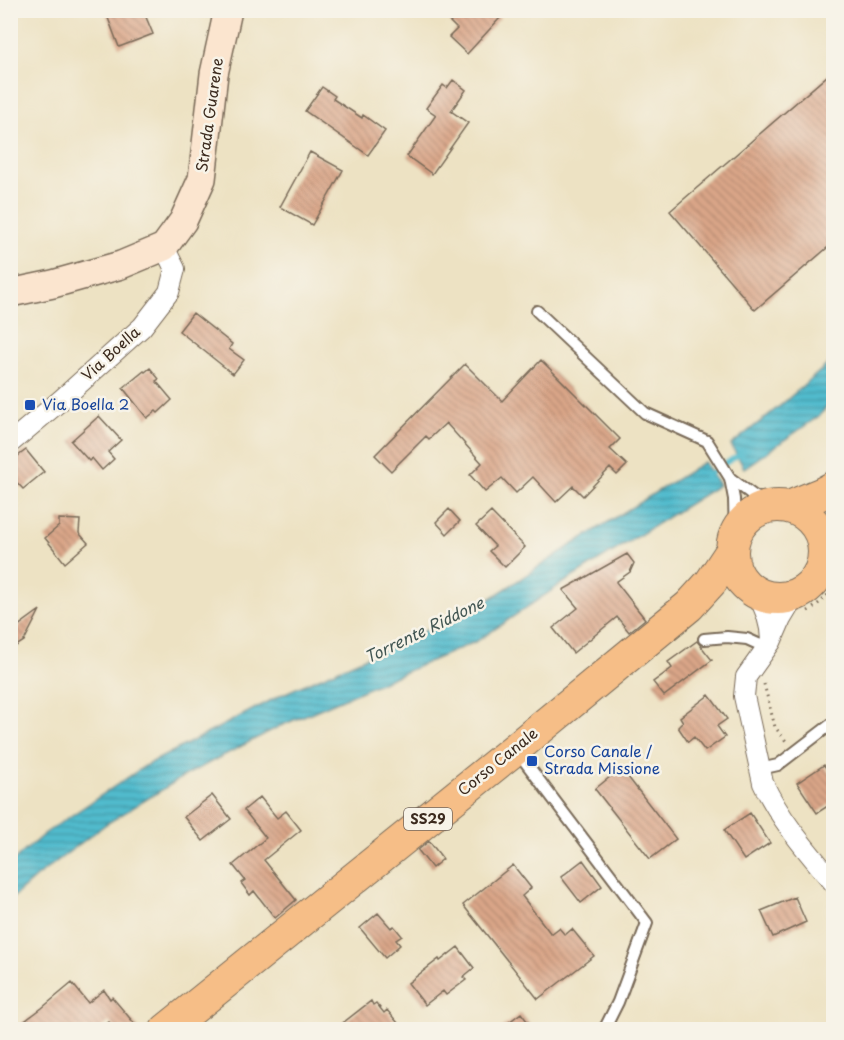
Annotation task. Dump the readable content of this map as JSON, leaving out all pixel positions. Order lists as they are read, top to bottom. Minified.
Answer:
{"streets":{"main road":["Strada Guarene","Corso Canale","SS29"],"street":["Via Boella"]},"crossings":[["Strada Guarene","Via Boella"]],"water":["Torrente Riddone"],"places":{"transit":["Via Boella 2","Corso Canale / Strada Missione"]}}
